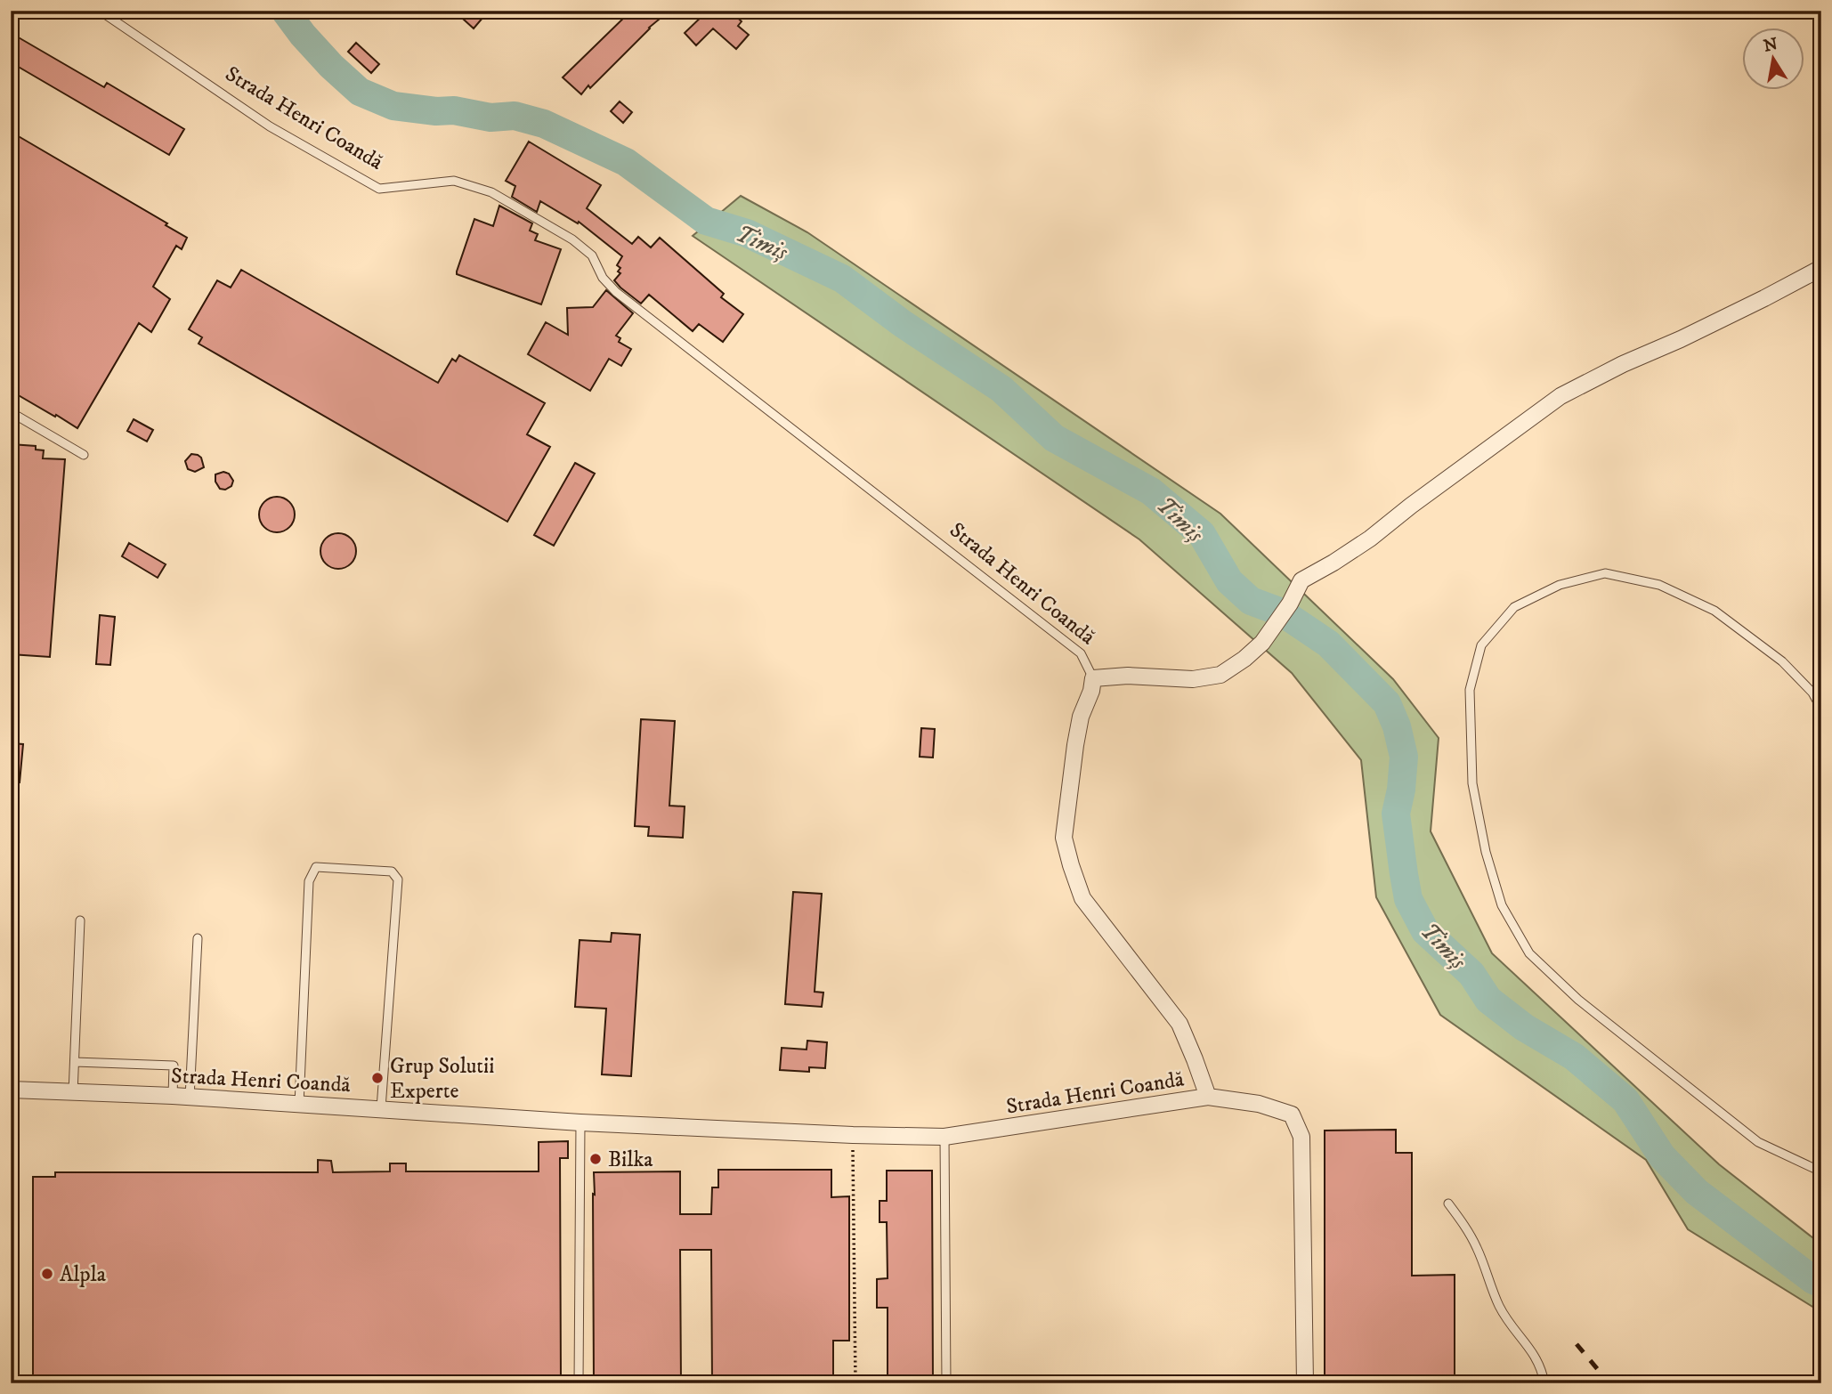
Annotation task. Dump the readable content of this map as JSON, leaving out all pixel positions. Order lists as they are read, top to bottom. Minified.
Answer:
{"streets":{"street":["Strada Henri Coandă"]},"water":["Timiș"],"places":["Grup Solutii Experte","Bilka","Alpla"],"north":"top"}
